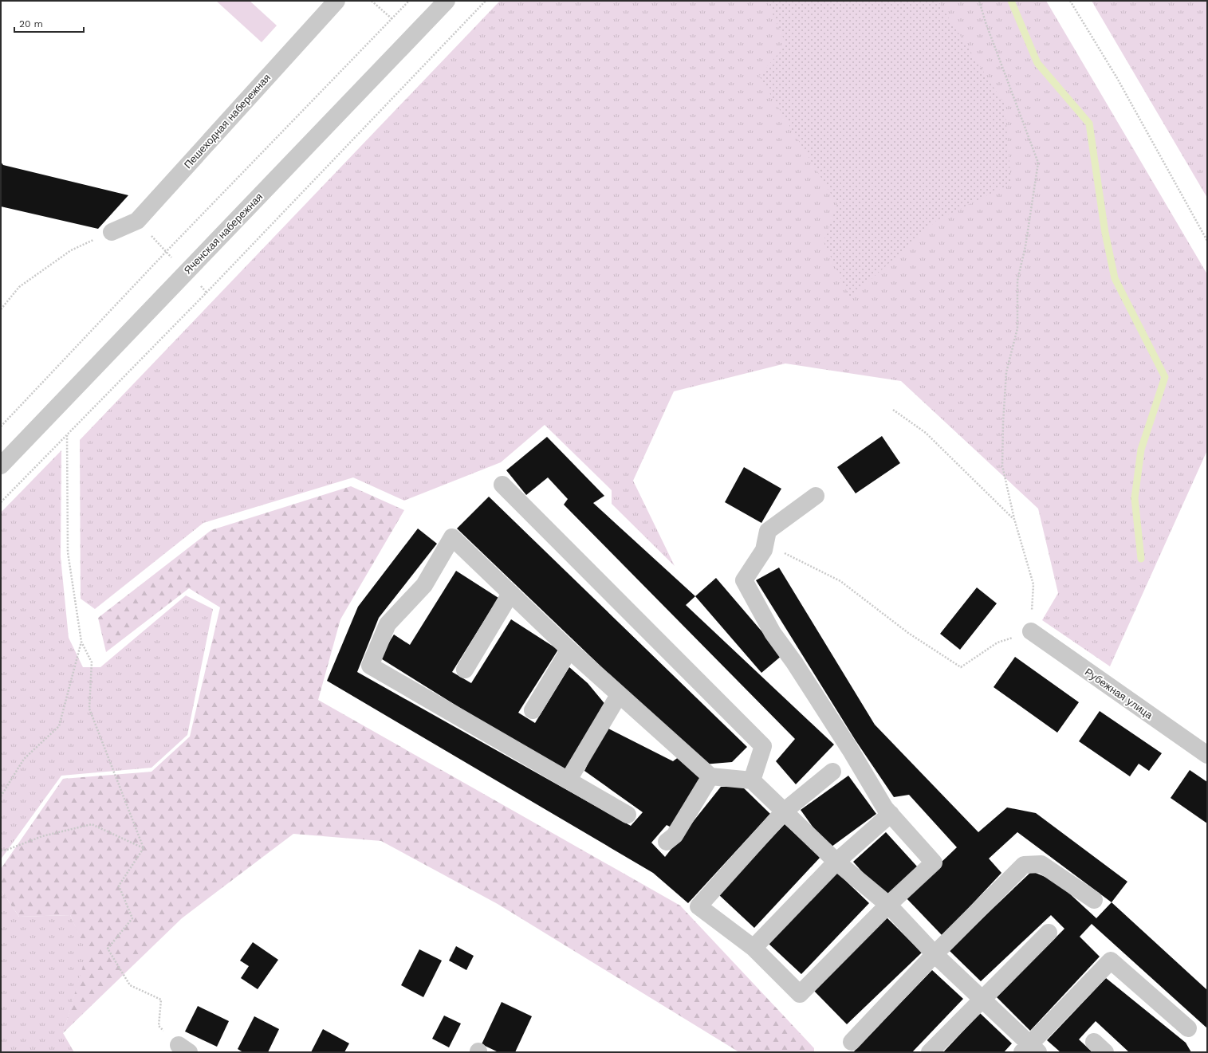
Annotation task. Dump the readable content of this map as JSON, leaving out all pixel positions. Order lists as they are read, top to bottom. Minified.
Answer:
{"streets":{"street":["Пешеходная набережная","Яченская набережная","Рубежная улица"]},"scale_bar":"20 m"}
